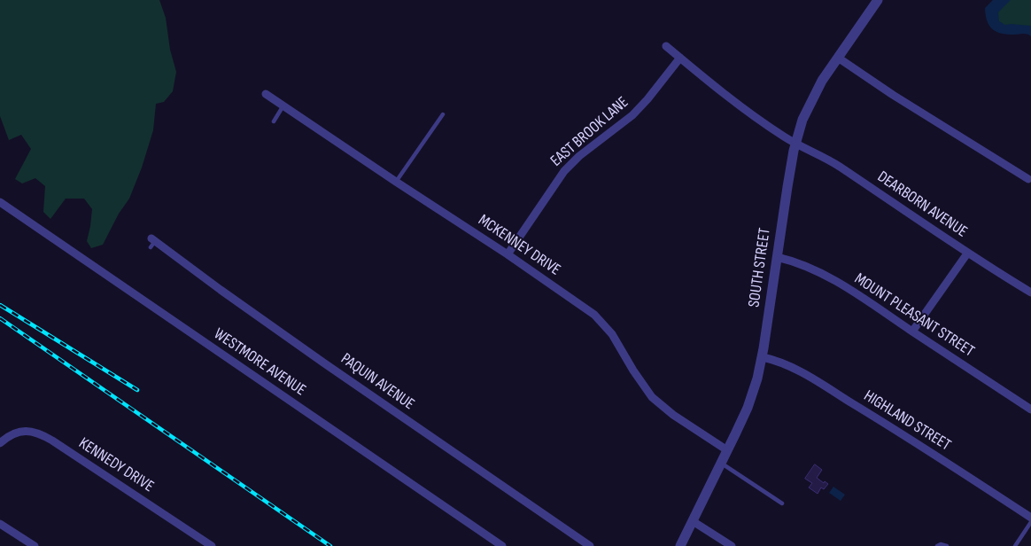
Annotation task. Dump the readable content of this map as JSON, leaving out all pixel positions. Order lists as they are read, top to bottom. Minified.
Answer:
{"streets":{"street":["EAST BROOK LANE","DEARBORN AVENUE","MCKENNEY DRIVE","SOUTH STREET","MOUNT PLEASANT STREET","WESTMORE AVENUE","PAQUIN AVENUE","HIGHLAND STREET","KENNEDY DRIVE"]},"crossings":[["EAST BROOK LANE","DEARBORN AVENUE"],["EAST BROOK LANE","MCKENNEY DRIVE"],["DEARBORN AVENUE","SOUTH STREET"],["MCKENNEY DRIVE","SOUTH STREET"],["SOUTH STREET","MOUNT PLEASANT STREET"],["SOUTH STREET","HIGHLAND STREET"]]}
